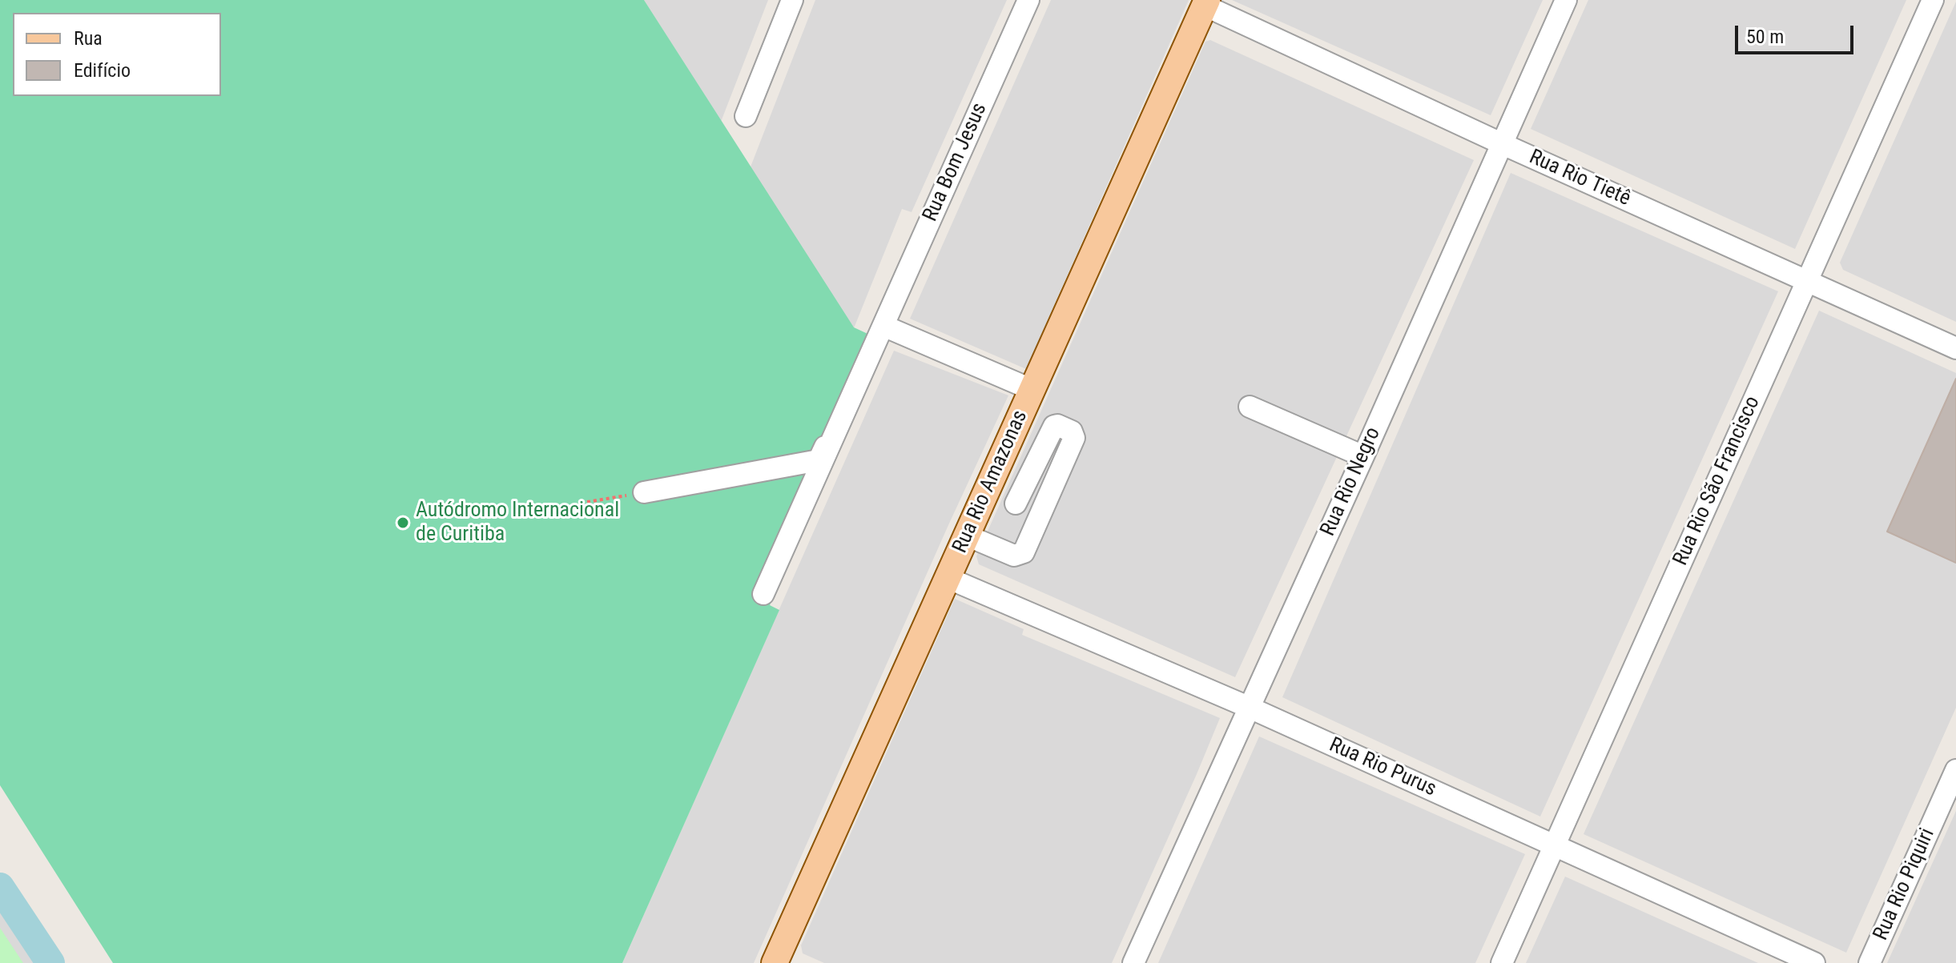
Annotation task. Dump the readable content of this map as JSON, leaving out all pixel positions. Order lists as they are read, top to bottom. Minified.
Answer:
{"streets":{"main road":["Rua Rio Amazonas"],"street":["Rua Bom Jesus","Rua Rio Tietê","Rua Rio São Francisco","Rua Rio Negro","Rua Rio Purus","Rua Rio Piquiri"]},"crossings":[["Rua Rio Tietê","Rua Rio São Francisco"],["Rua Rio Tietê","Rua Rio Amazonas"],["Rua Rio Tietê","Rua Rio Negro"],["Rua Rio São Francisco","Rua Rio Purus"],["Rua Rio Amazonas","Rua Rio Purus"],["Rua Rio Negro","Rua Rio Purus"]],"places":["Autódromo Internacional de Curitiba"],"legend":["Rua","Edifício"],"scale_bar":"50 m"}
